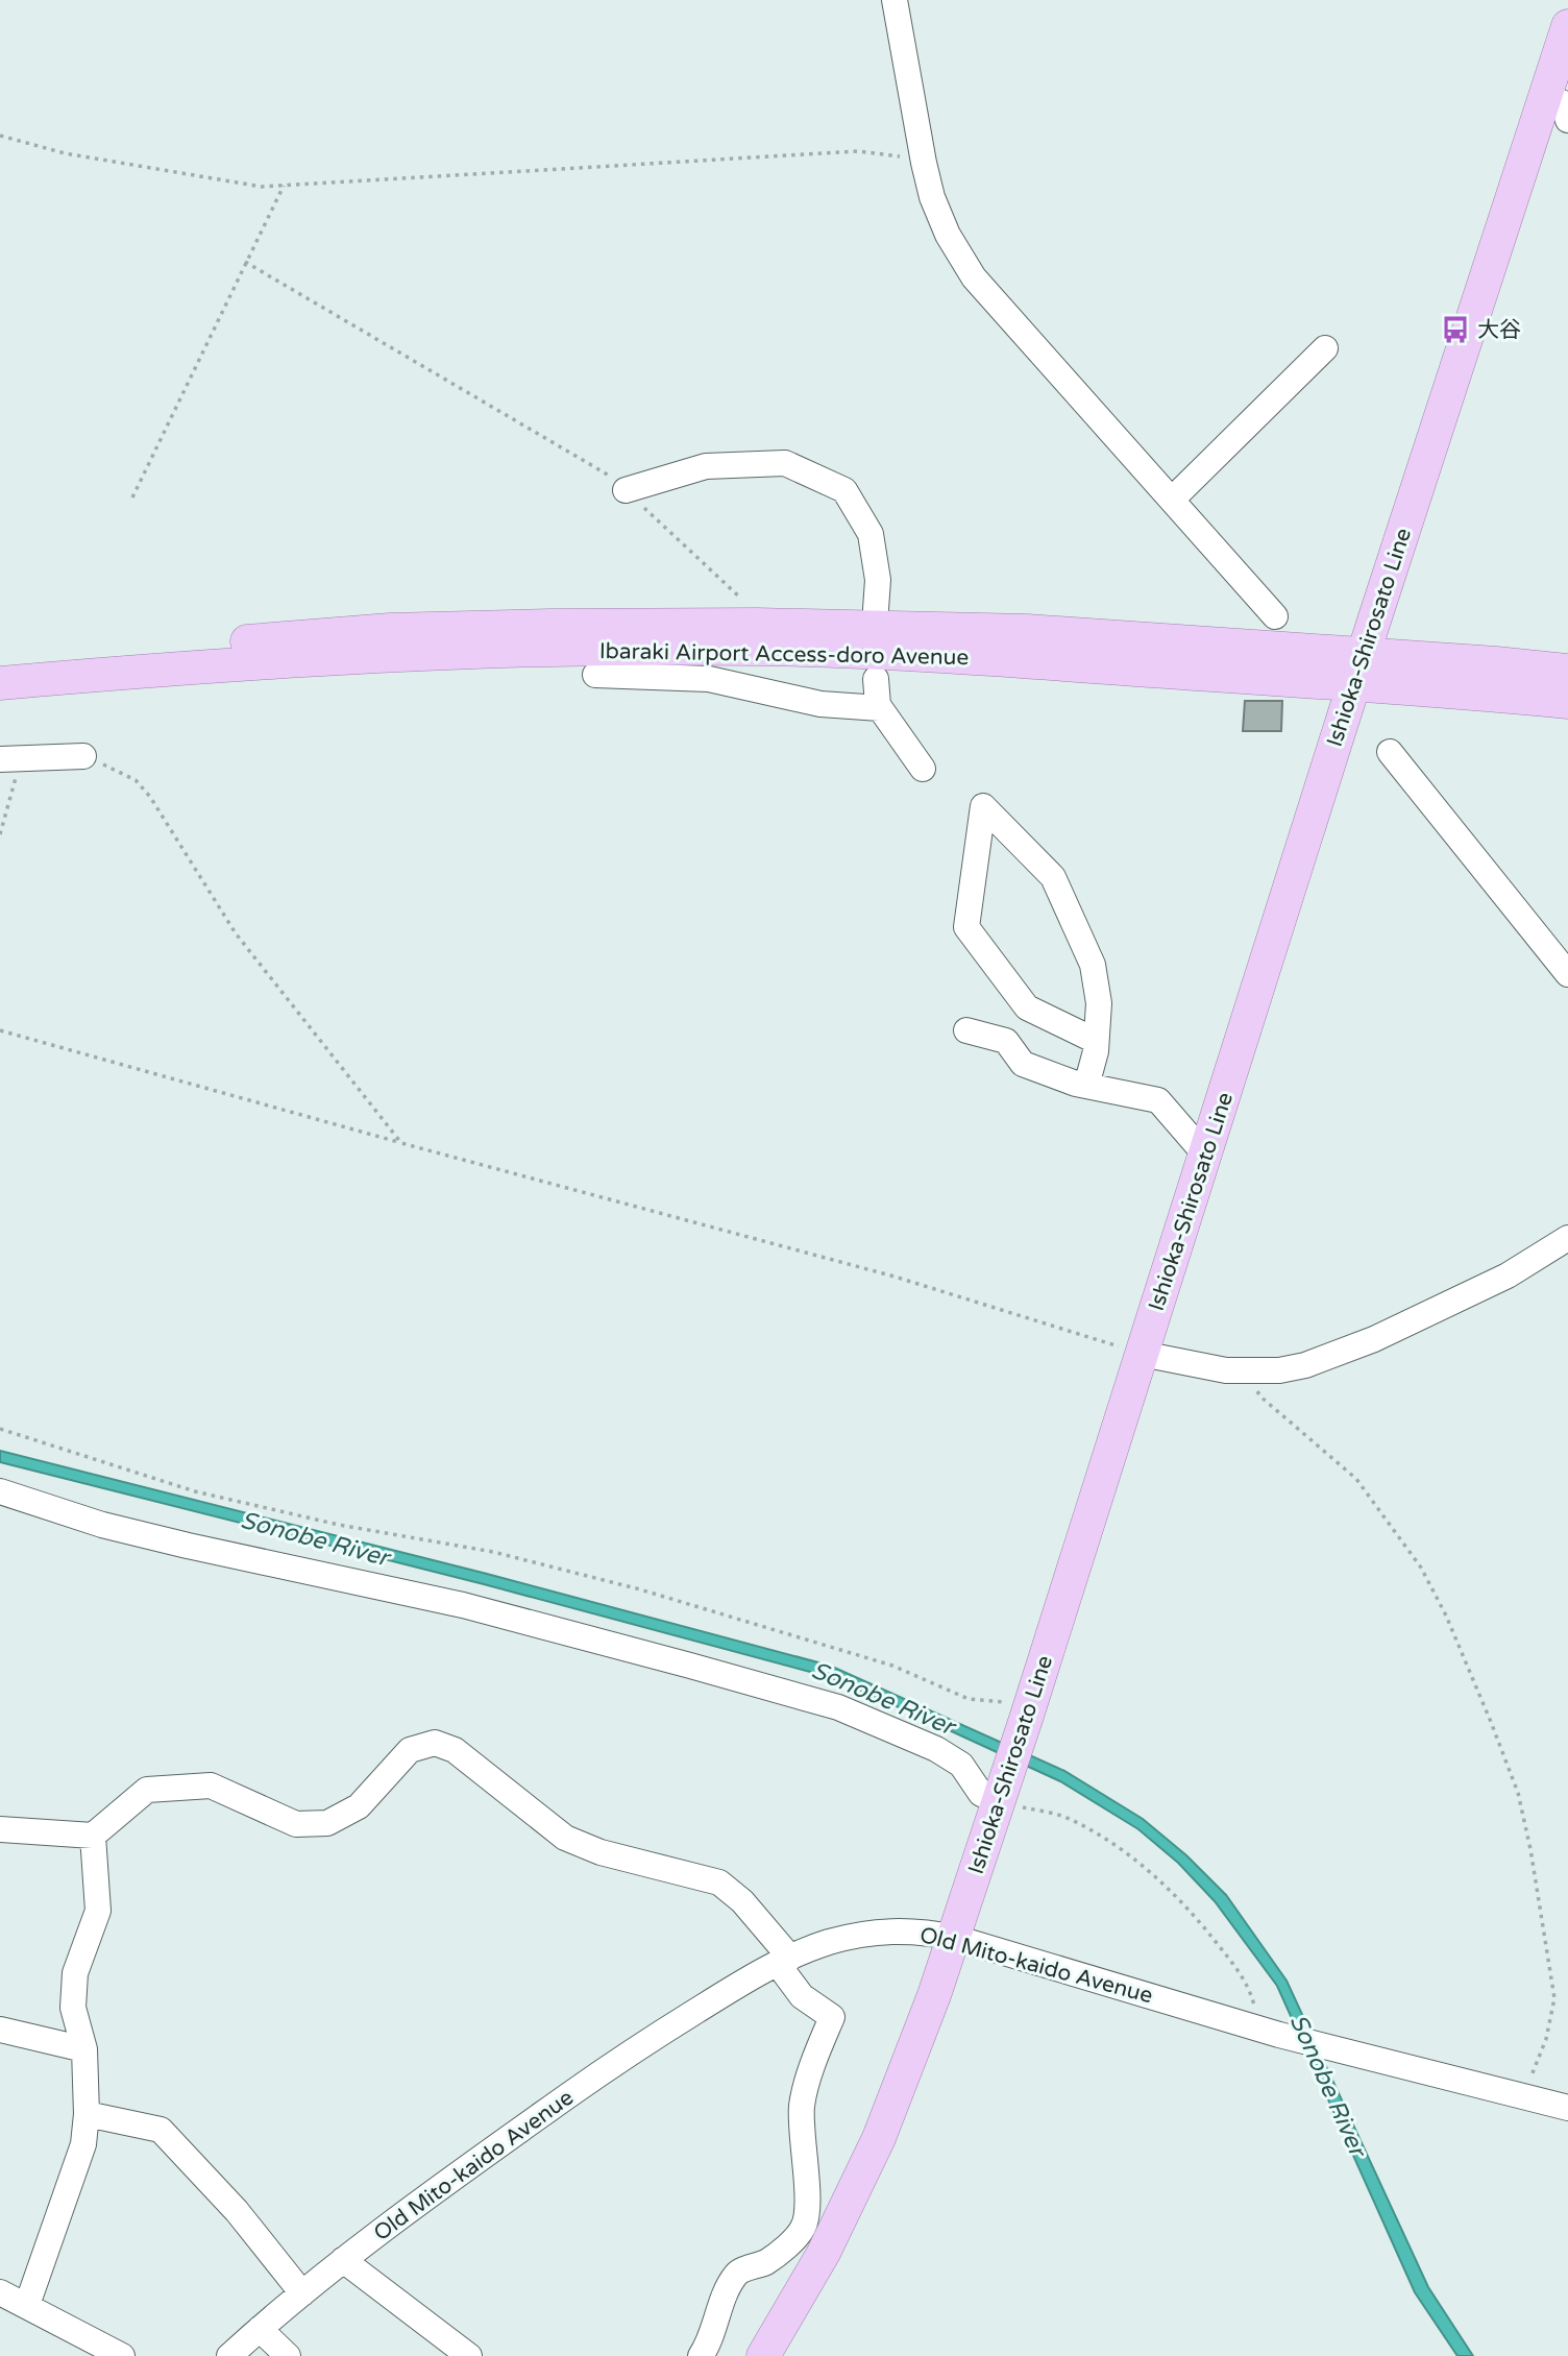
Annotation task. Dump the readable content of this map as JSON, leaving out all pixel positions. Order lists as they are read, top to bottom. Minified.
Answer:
{"streets":{"main road":["Ishioka-Shirosato Line","Ibaraki Airport Access-doro Avenue"],"street":["Old Mito-kaido Avenue"]},"crossings":[["Ishioka-Shirosato Line","Ibaraki Airport Access-doro Avenue"],["Ishioka-Shirosato Line","Old Mito-kaido Avenue"]],"water":["Sonobe River"],"places":{"bus stop":["大谷"]}}
